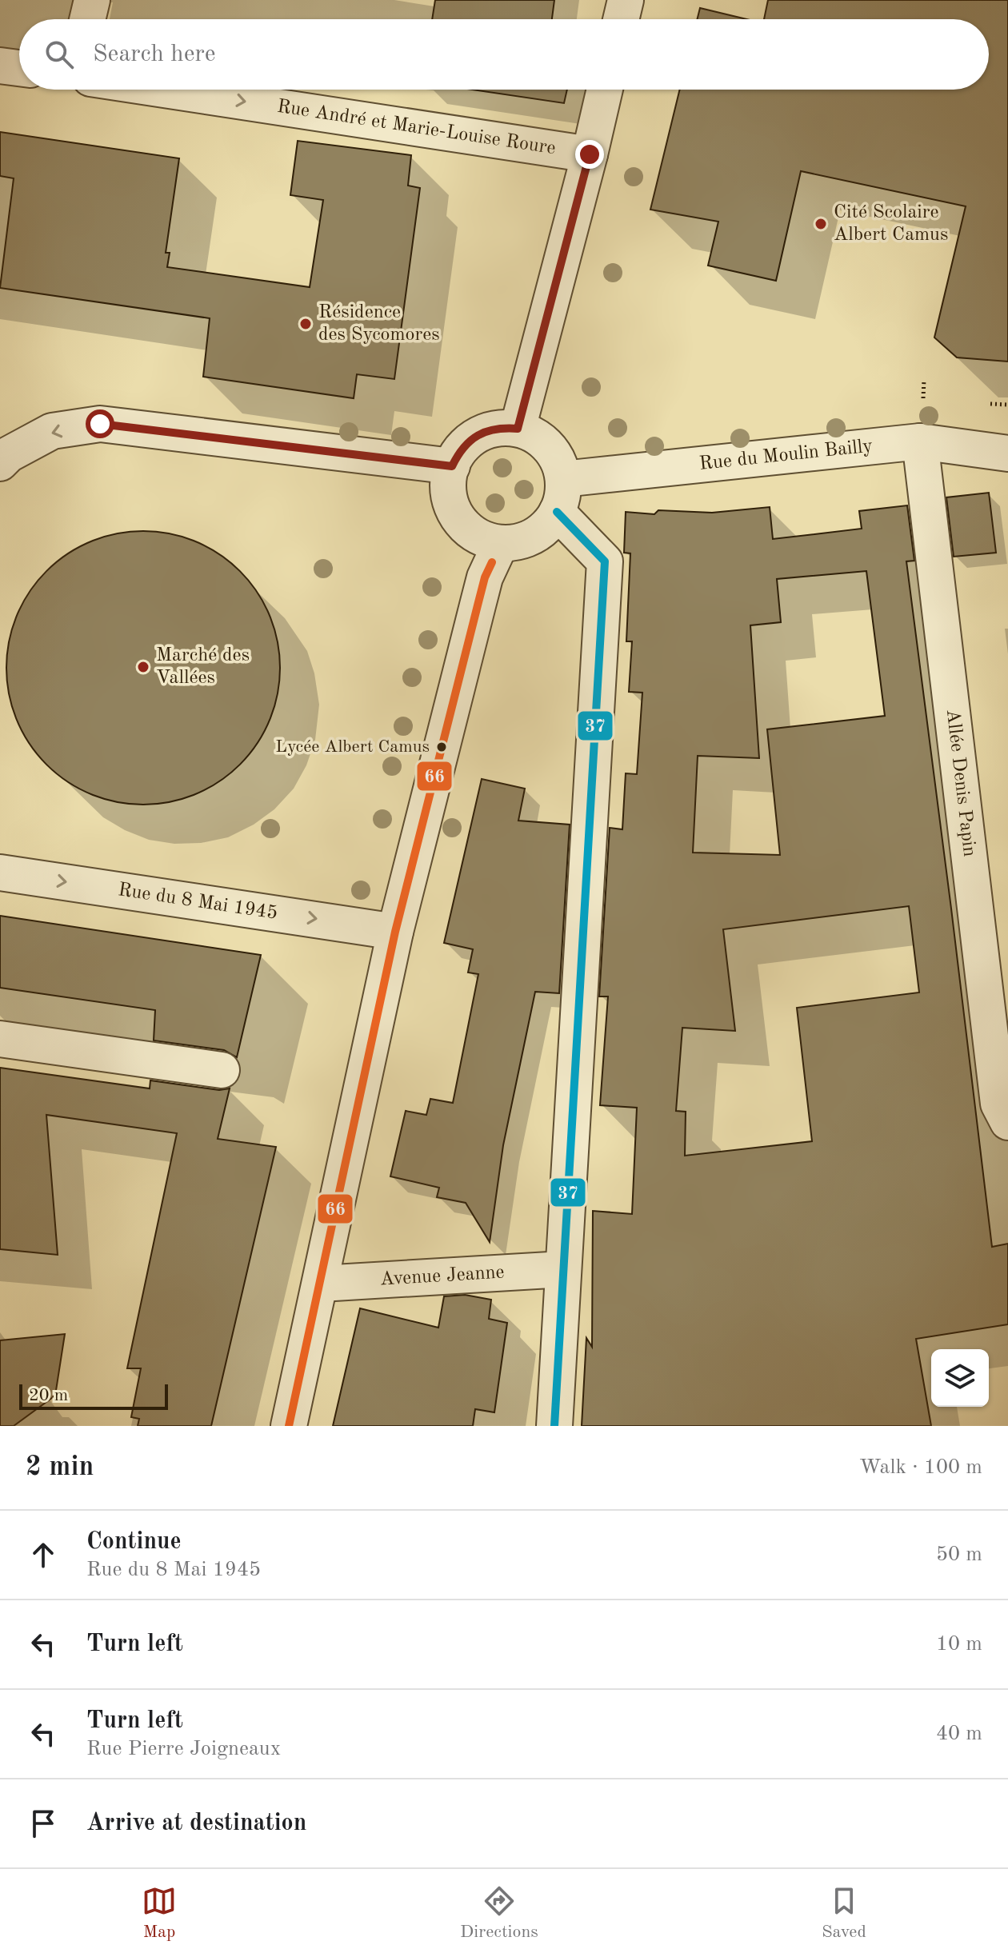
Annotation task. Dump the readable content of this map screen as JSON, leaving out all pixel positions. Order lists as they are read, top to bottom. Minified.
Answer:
{"streets":{"street":["Rue André et Marie-Louise Roure","Rue du Moulin Bailly","Allée Denis Papin","Rue du 8 Mai 1945","Avenue Jeanne"]},"crossings":[["Rue du Moulin Bailly","Allée Denis Papin"]],"one_way":["Rue André et Marie-Louise Roure"],"places":["Cité Scolaire Albert Camus","Résidence des Sycomores","Marché des Vallées","Lycée Albert Camus"],"lines":["transit line 37","transit line 66"],"scale_bar":"20 m","page":{"search":"Search here","scale":"20 m","heading":["2 min","Walk · 100 m"],"list":[["Continue","Rue du 8 Mai 1945","50 m"],["Turn left","10 m"],["Turn left","Rue Pierre Joigneaux","40 m"],"Arrive at destination"],"nav":["Map","Directions","Saved"]}}
